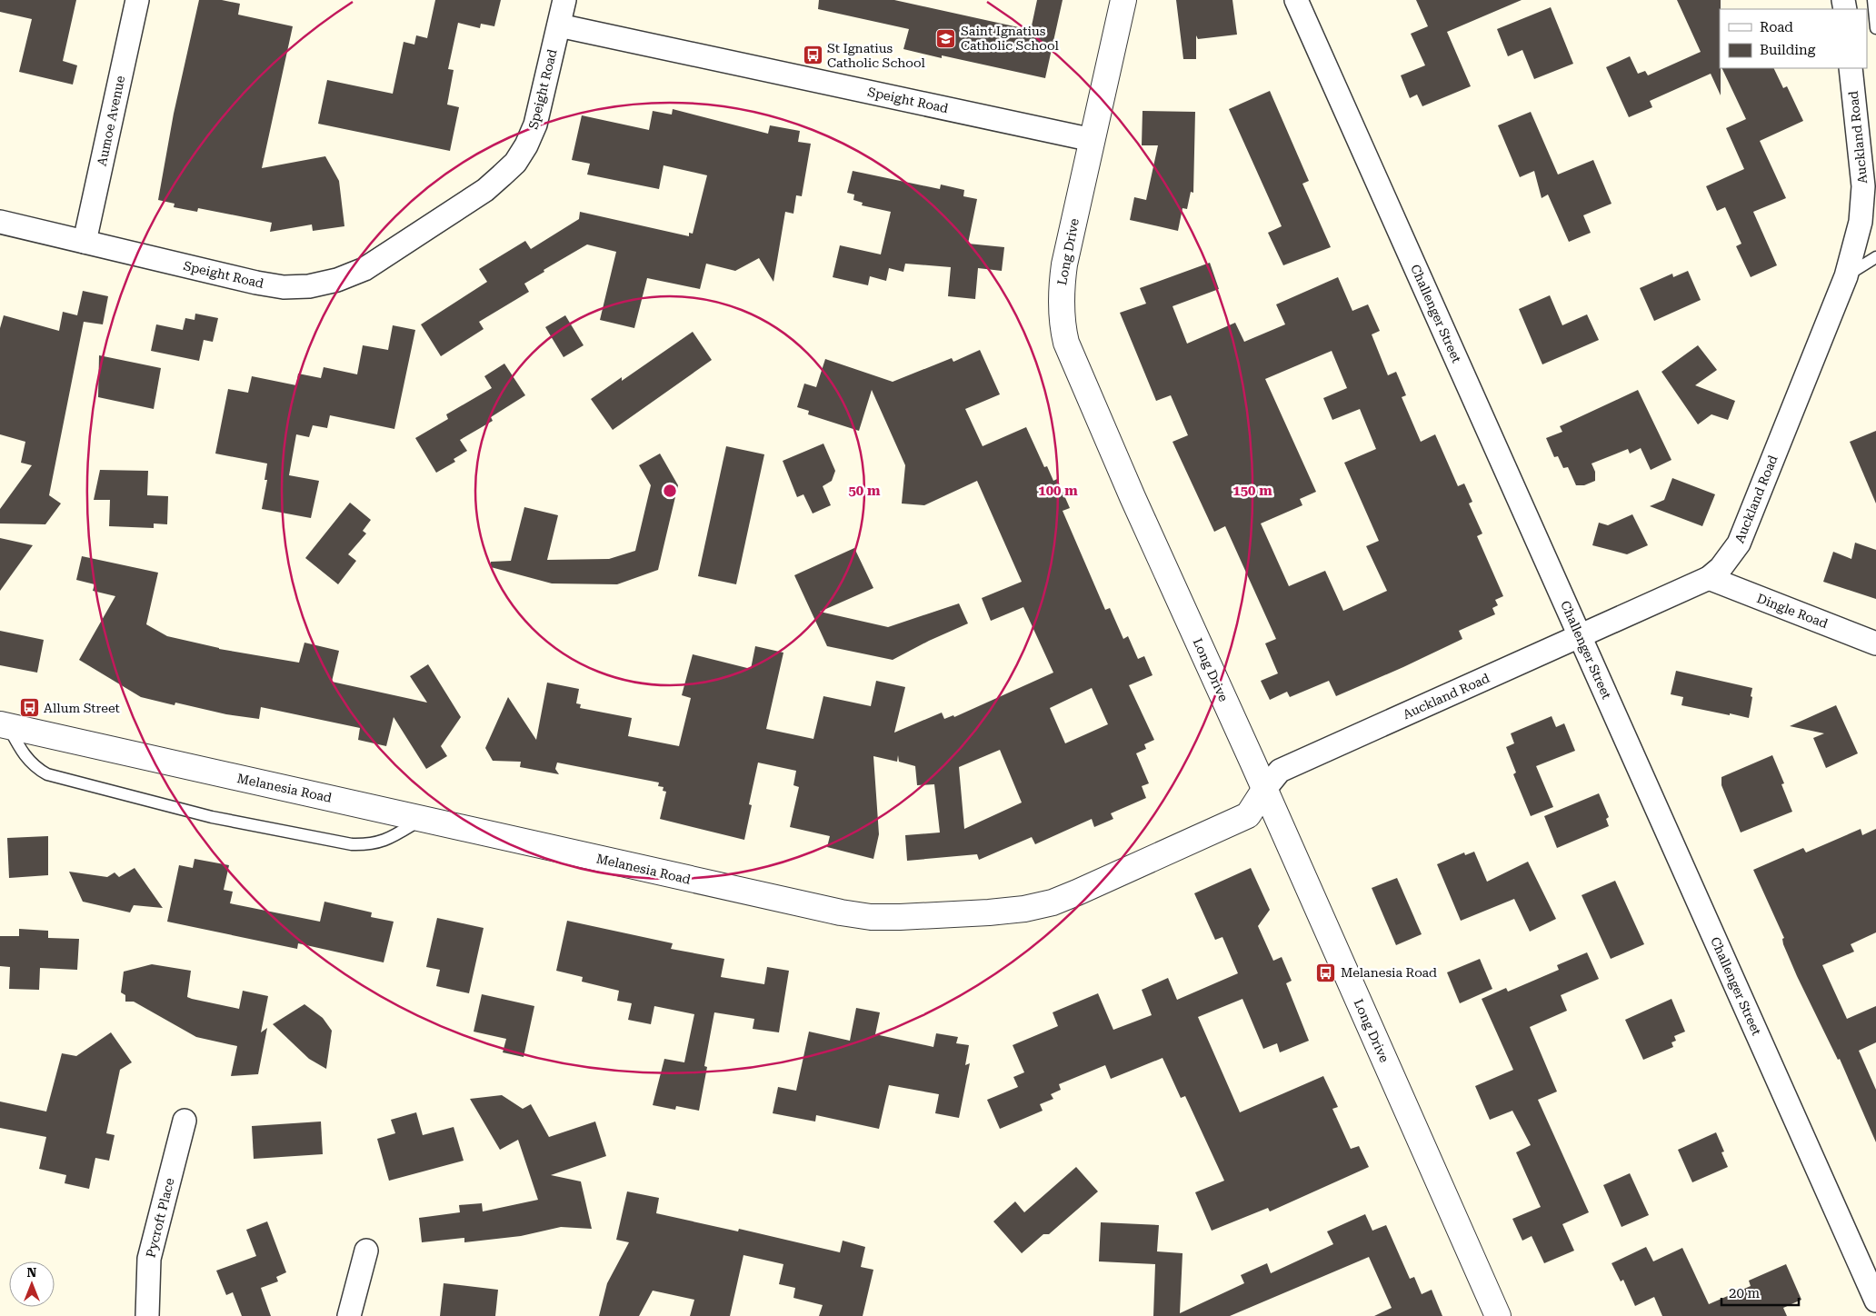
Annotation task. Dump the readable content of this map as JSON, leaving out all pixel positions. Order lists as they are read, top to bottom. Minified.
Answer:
{"streets":{"street":["Speight Road","Aumoe Avenue","Auckland Road","Long Drive","Challenger Street","Dingle Road","Melanesia Road","Pycroft Place"]},"crossings":[["Speight Road","Aumoe Avenue"],["Speight Road","Long Drive"],["Auckland Road","Long Drive"],["Auckland Road","Challenger Street"],["Auckland Road","Dingle Road"],["Auckland Road","Melanesia Road"],["Long Drive","Melanesia Road"]],"places":{"school or university":["Saint Ignatius Catholic School"],"bus stop":["St Ignatius Catholic School","Allum Street","Melanesia Road"]},"legend":["Road","Building"],"scale_bar":"20 m","north":"top","rings":["50 m","100 m","150 m"]}
